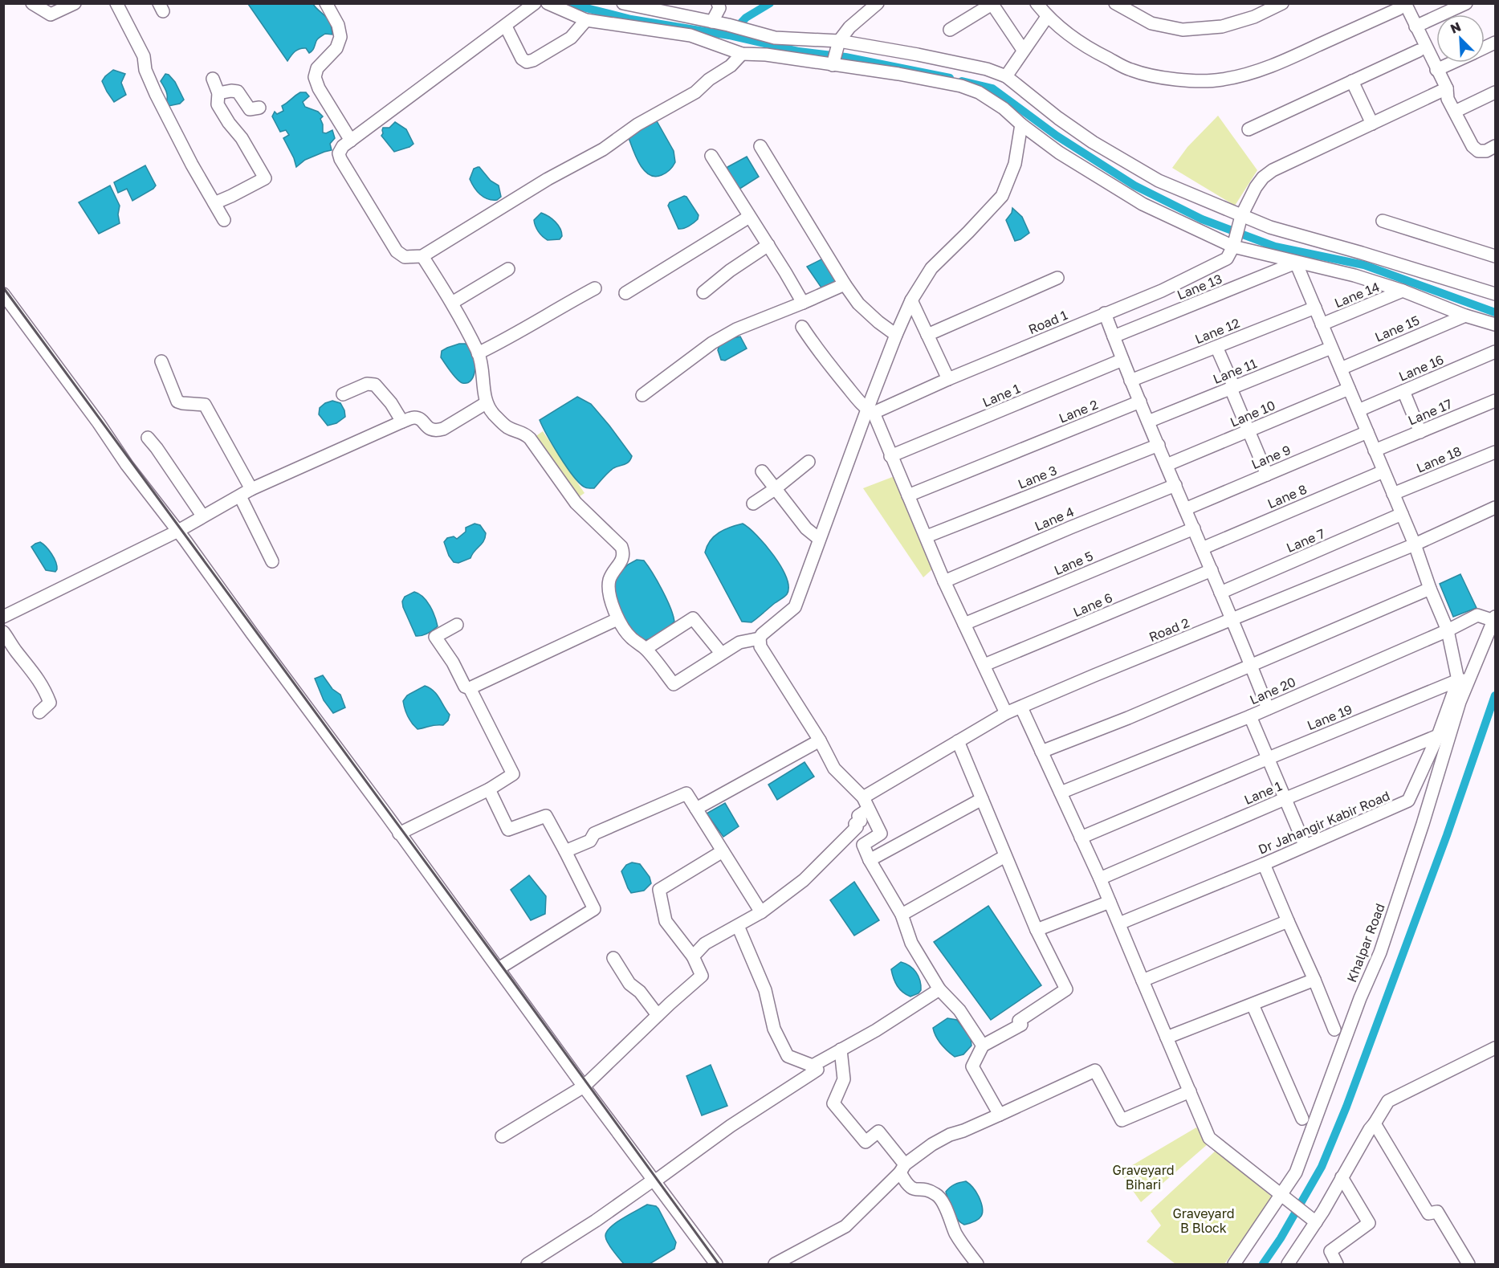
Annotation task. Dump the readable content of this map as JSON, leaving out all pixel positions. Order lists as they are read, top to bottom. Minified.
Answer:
{"streets":{"street":["Lane 13","Lane 14","Road 1","Lane 15","Lane 12","Lane 16","Lane 11","Lane 1","Lane 2","Lane 17","Lane 10","Lane 9","Lane 18","Lane 3","Lane 8","Lane 4","Lane 7","Lane 5","Lane 6","Road 2","Lane 20","Lane 19","Dr Jahangir Kabir Road","Khalpar Road"]},"crossings":[["Lane 1","Dr Jahangir Kabir Road"],["Lane 20","Khalpar Road"],["Lane 19","Dr Jahangir Kabir Road"],["Lane 19","Khalpar Road"],["Dr Jahangir Kabir Road","Khalpar Road"]],"parks":["Graveyard Bihari","Graveyard B Block"],"north":"top left"}
